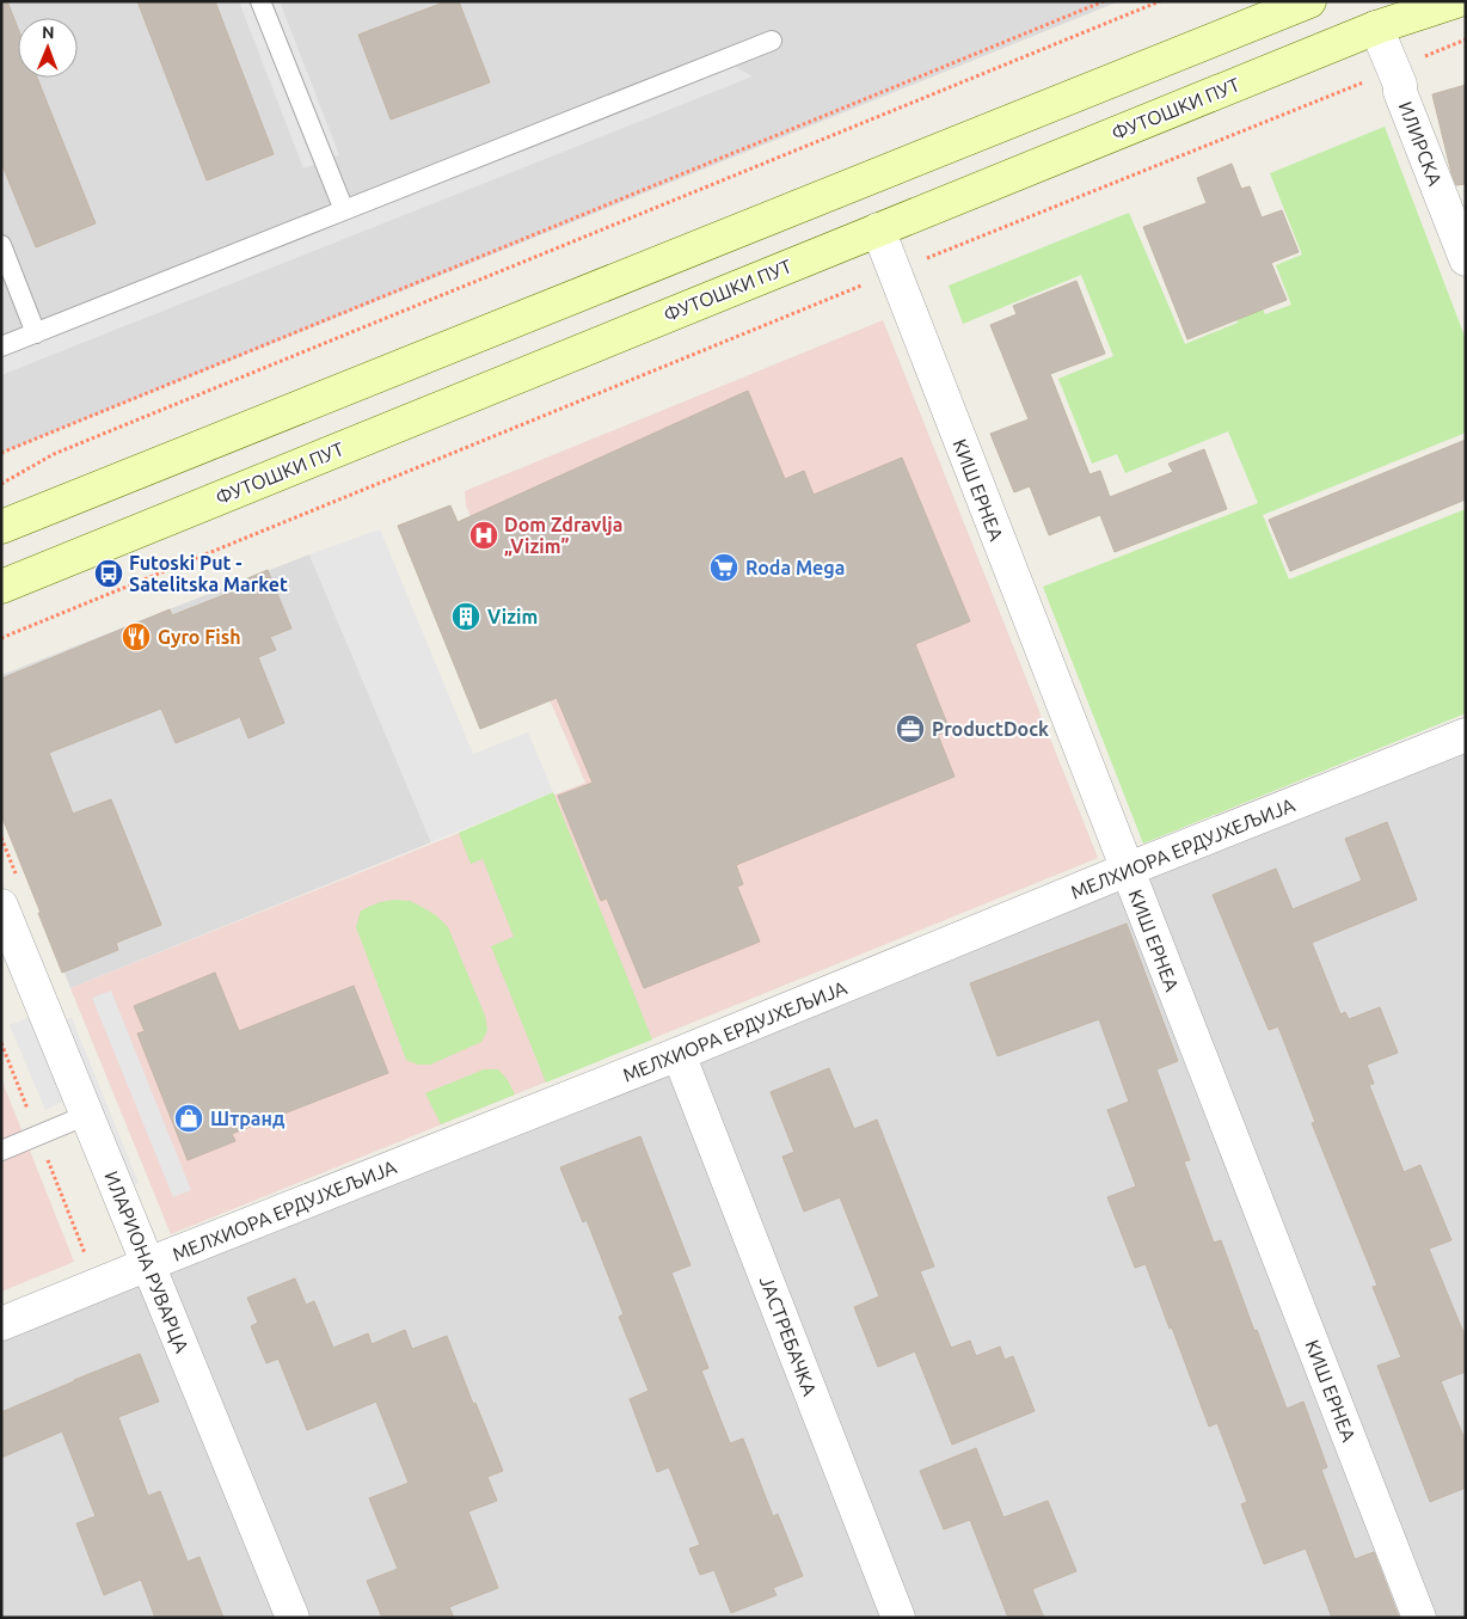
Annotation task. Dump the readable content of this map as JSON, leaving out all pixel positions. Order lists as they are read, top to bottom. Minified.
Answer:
{"streets":{"main road":["ФУТОШКИ ПУТ"],"street":["ИЛИРСКА","КИШ ЕРНЕА","МЕЛХИОРА ЕРДУЈХЕЉИЈА","ИЛАРИОНА РУВАРЦА","ЈАСТРЕБАЧКА"]},"crossings":[["ФУТОШКИ ПУТ","ИЛИРСКА"],["ФУТОШКИ ПУТ","КИШ ЕРНЕА"],["КИШ ЕРНЕА","МЕЛХИОРА ЕРДУЈХЕЉИЈА"],["МЕЛХИОРА ЕРДУЈХЕЉИЈА","ИЛАРИОНА РУВАРЦА"],["МЕЛХИОРА ЕРДУЈХЕЉИЈА","ЈАСТРЕБАЧКА"]],"places":{"hospital":["Dom Zdravlja „Vizim”"],"supermarket":["Roda Mega"],"bus stop":["Futoski Put - Satelitska Market"],"building":["Vizim"],"restaurant":["Gyro Fish"],"office":["ProductDock"],"shop":["Штранд"]},"north":"top"}
